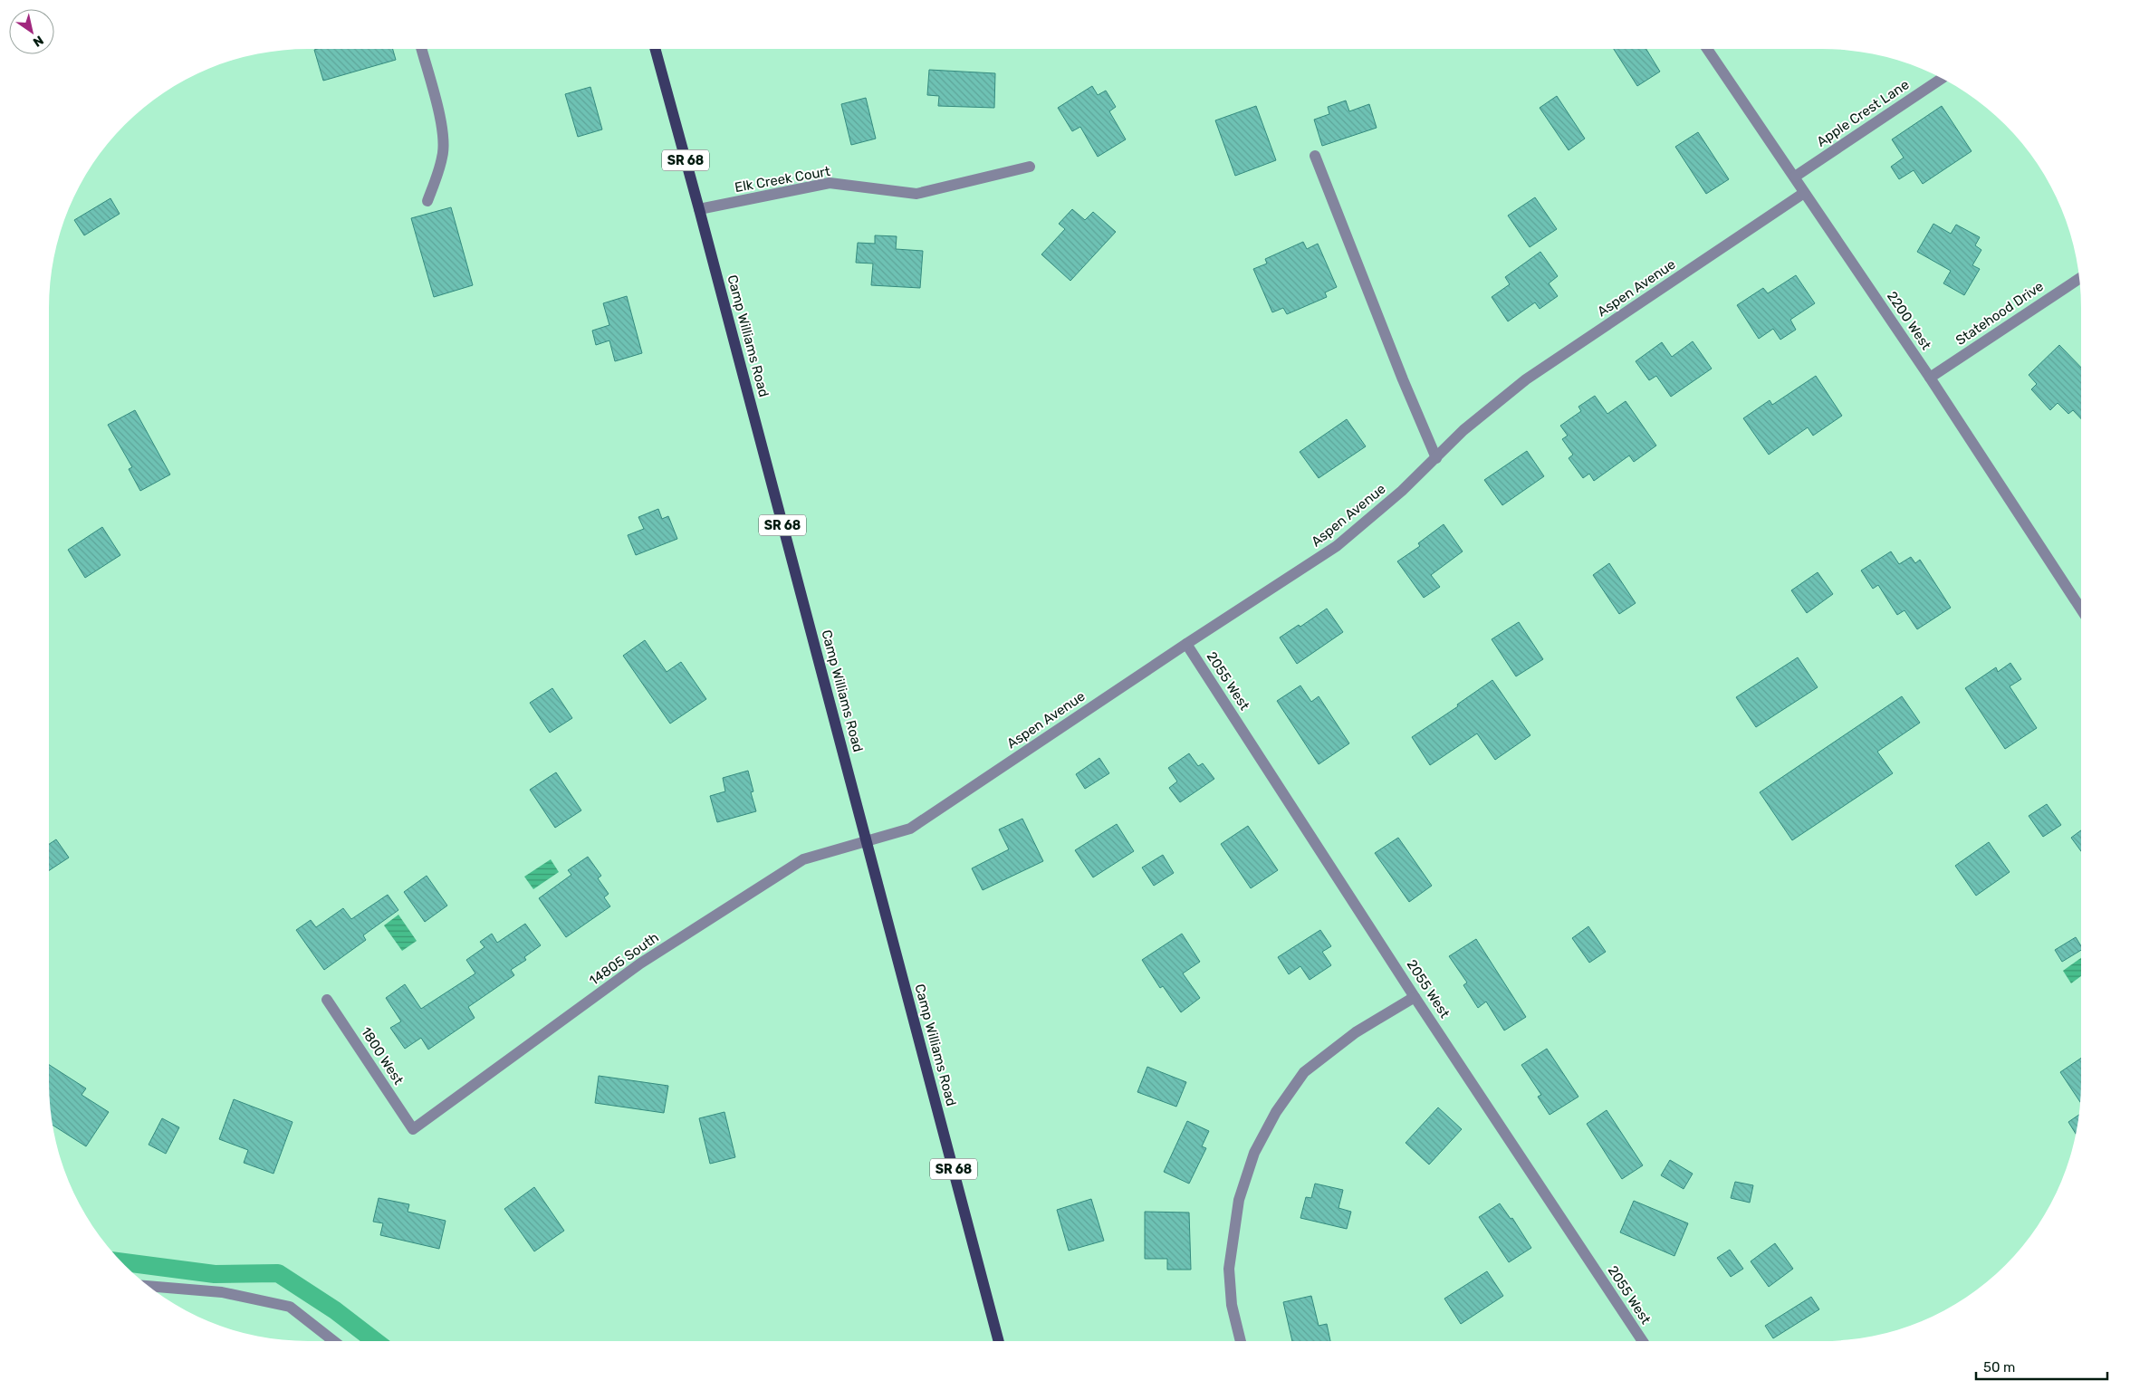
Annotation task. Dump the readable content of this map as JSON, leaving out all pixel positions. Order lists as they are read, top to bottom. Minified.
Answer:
{"streets":{"main road":["SR 68","Camp Williams Road"],"street":["Apple Crest Lane","Elk Creek Court","Aspen Avenue","Statehood Drive","2200 West","2055 West","14805 South","1800 West"]},"crossings":[["Apple Crest Lane","2200 West"],["Elk Creek Court","Camp Williams Road"],["Aspen Avenue","2200 West"],["Aspen Avenue","Camp Williams Road"],["Aspen Avenue","2055 West"],["Aspen Avenue","14805 South"],["Statehood Drive","2200 West"],["Camp Williams Road","14805 South"],["14805 South","1800 West"]],"scale_bar":"50 m","north":"bottom right"}
